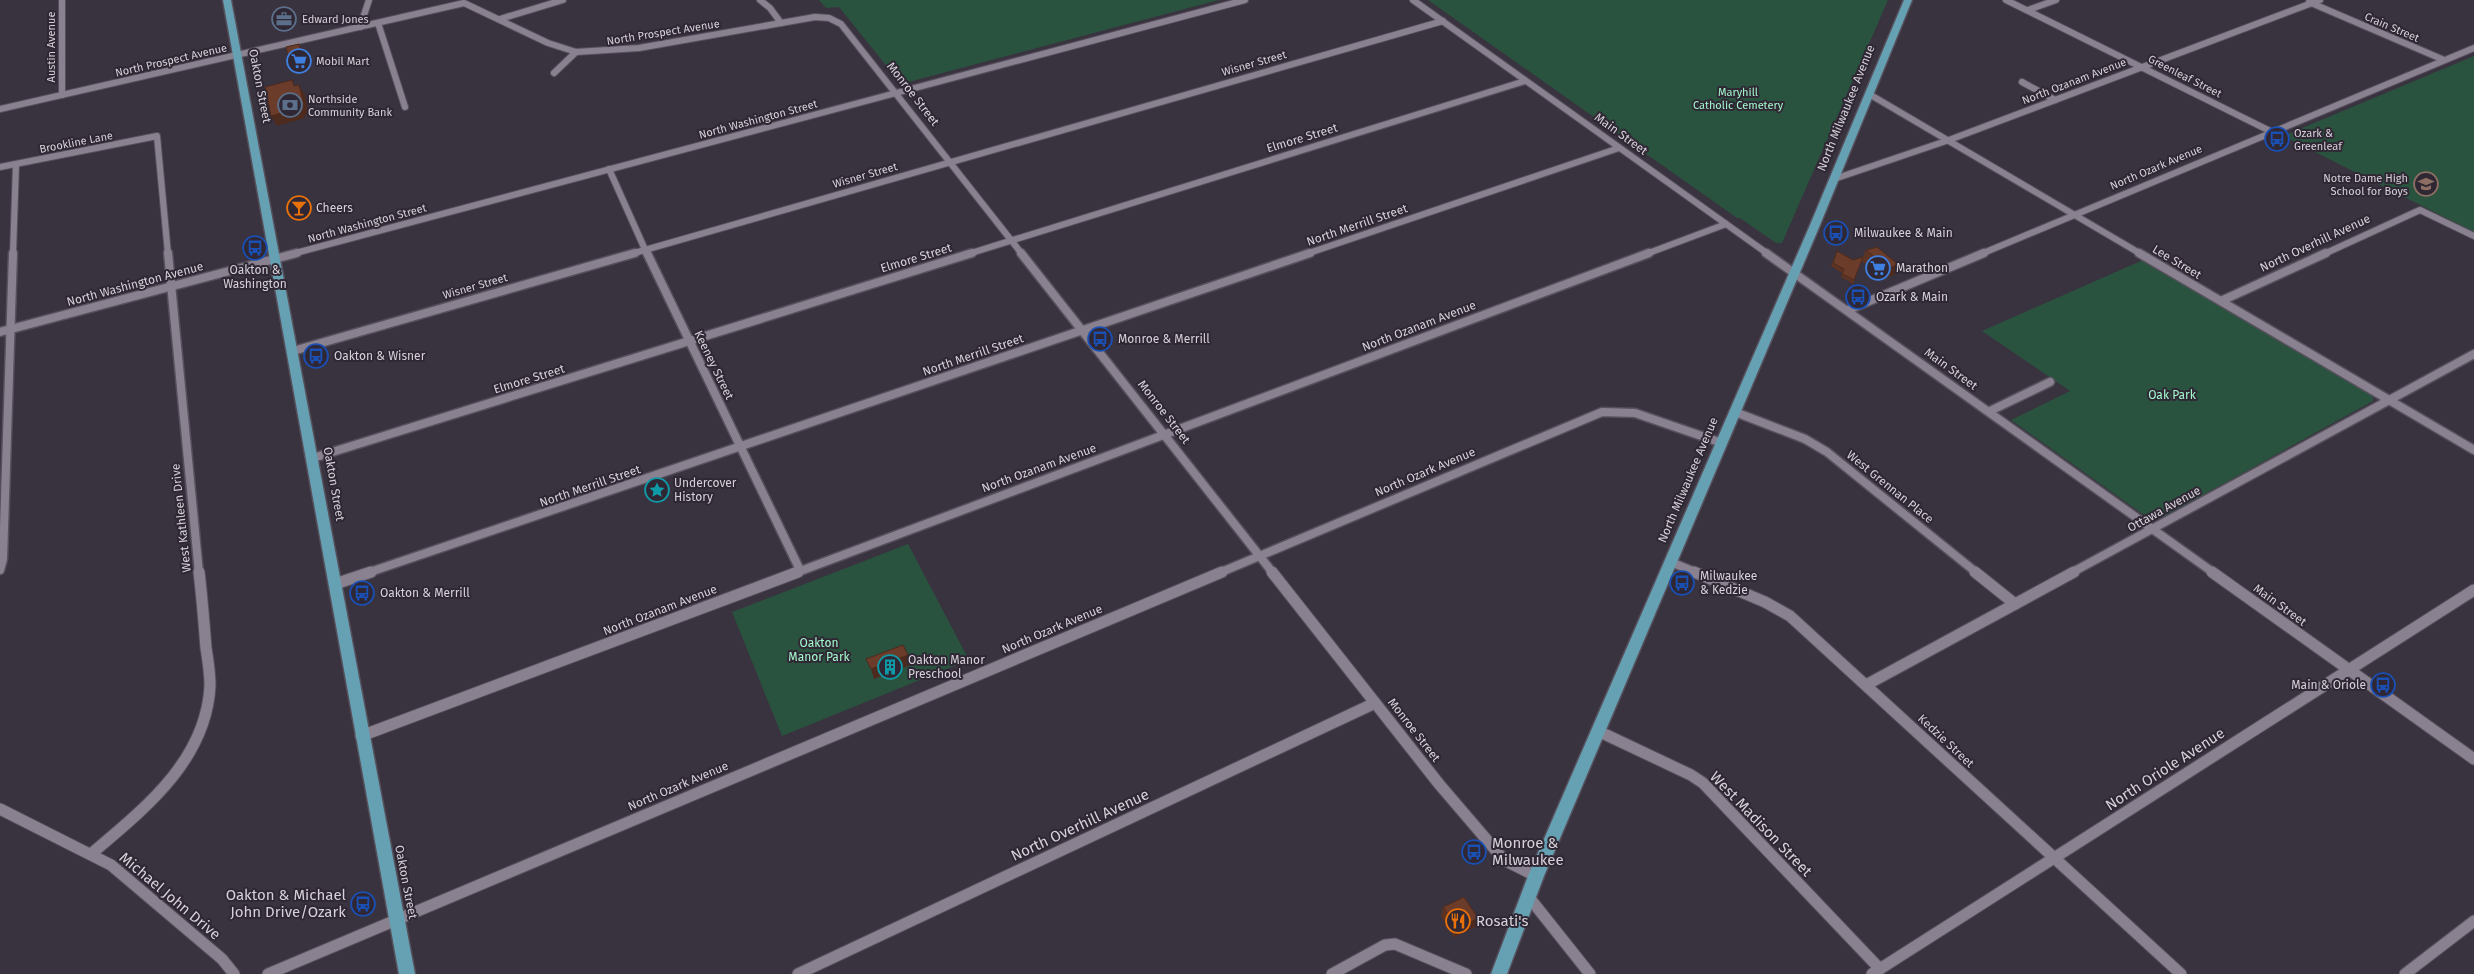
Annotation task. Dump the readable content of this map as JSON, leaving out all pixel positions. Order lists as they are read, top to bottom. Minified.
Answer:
{"streets":{"main road":["Oakton Street","North Milwaukee Avenue"],"street":["Crain Street","North Prospect Avenue","Austin Avenue","Wisner Street","Greenleaf Street","North Ozanam Avenue","Monroe Street","North Washington Street","Main Street","Elmore Street","Brookline Lane","North Ozark Avenue","North Merrill Street","North Overhill Avenue","Lee Street","North Washington Avenue","Keeney Street","West Grennan Place","Ottawa Avenue","West Kathleen Drive","Kedzie Street","North Oriole Avenue","West Madison Street","Michael John Drive"]},"crossings":[["Crain Street","North Ozanam Avenue"],["Crain Street","North Ozark Avenue"],["North Prospect Avenue","Austin Avenue"],["North Prospect Avenue","Oakton Street"],["North Prospect Avenue","Monroe Street"],["Wisner Street","Oakton Street"],["Wisner Street","Monroe Street"],["Wisner Street","Main Street"],["Wisner Street","Keeney Street"],["Greenleaf Street","North Ozanam Avenue"],["Greenleaf Street","North Ozark Avenue"],["North Ozanam Avenue","Oakton Street"],["North Ozanam Avenue","Monroe Street"],["North Ozanam Avenue","North Milwaukee Avenue"],["North Ozanam Avenue","Main Street"],["North Ozanam Avenue","Lee Street"],["North Ozanam Avenue","Keeney Street"],["Oakton Street","North Washington Street"],["Oakton Street","Elmore Street"],["Oakton Street","North Ozark Avenue"],["Oakton Street","North Merrill Street"],["Oakton Street","North Washington Avenue"],["Monroe Street","North Milwaukee Avenue"],["Monroe Street","North Washington Street"],["Monroe Street","Elmore Street"],["Monroe Street","North Ozark Avenue"],["Monroe Street","North Merrill Street"],["Monroe Street","North Overhill Avenue"],["North Milwaukee Avenue","Main Street"],["North Milwaukee Avenue","North Ozark Avenue"],["North Milwaukee Avenue","Lee Street"],["North Milwaukee Avenue","West Grennan Place"],["North Milwaukee Avenue","Kedzie Street"],["North Milwaukee Avenue","West Madison Street"],["North Washington Street","North Washington Avenue"],["North Washington Street","Keeney Street"],["Main Street","Elmore Street"],["Main Street","North Ozark Avenue"],["Main Street","North Merrill Street"],["Main Street","Ottawa Avenue"],["Main Street","North Oriole Avenue"],["Elmore Street","Keeney Street"],["Brookline Lane","West Kathleen Drive"],["North Ozark Avenue","Lee Street"],["North Merrill Street","Keeney Street"],["North Overhill Avenue","Lee Street"],["Lee Street","Ottawa Avenue"],["North Washington Avenue","West Kathleen Drive"],["West Grennan Place","Ottawa Avenue"],["Ottawa Avenue","Kedzie Street"],["West Kathleen Drive","Michael John Drive"],["Kedzie Street","North Oriole Avenue"],["North Oriole Avenue","West Madison Street"]],"parks":["Maryhill Catholic Cemetery","Oak Park","Oakton Manor Park"],"places":{"office":["Edward Jones"],"supermarket":["Mobil Mart","Marathon"],"bank":["Northside Community Bank"],"bus stop":["Ozark & Greenleaf","Milwaukee & Main","Oakton & Washington","Ozark & Main","Monroe & Merrill","Oakton & Wisner","Milwaukee & Kedzie","Oakton & Merrill","Main & Oriole","Monroe & Milwaukee","Oakton & Michael John Drive/Ozark"],"school or university":["Notre Dame High School for Boys"],"bar":["Cheers"],"place":["Undercover History"],"building":["Oakton Manor Preschool"],"restaurant":["Rosati's"]}}
